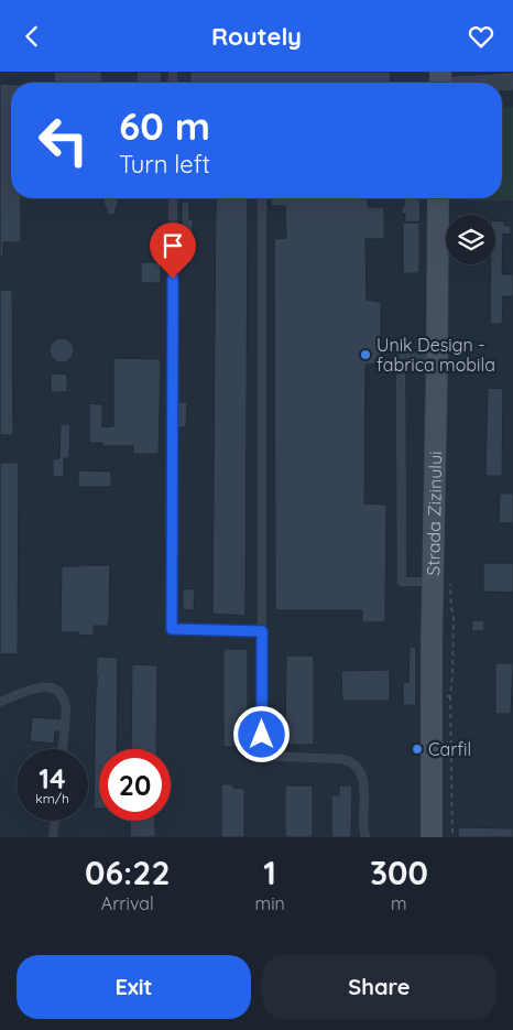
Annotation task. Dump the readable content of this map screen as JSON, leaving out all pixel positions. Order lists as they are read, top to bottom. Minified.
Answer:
{"streets":{"main road":["Strada Zizinului"]},"places":["Unik Design - fabrica mobila","Carfil"],"page":{"header":"Routely","turn":["60 m","Turn left"],"speed":"14 km/h","limit":"20","eta":["06:22","Arrival","1","min","300","m"],"buttons":["Exit","Share"]}}
